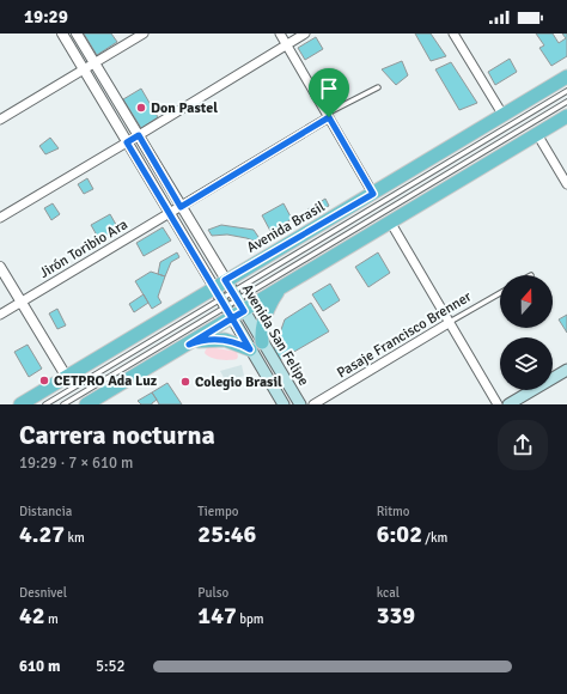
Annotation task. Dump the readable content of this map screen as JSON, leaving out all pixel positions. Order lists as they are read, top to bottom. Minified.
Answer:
{"streets":{"main road":["Avenida Brasil","Avenida San Felipe"],"street":["Jirón Toribio Ara","Pasaje Francisco Brenner"]},"crossings":[["Avenida Brasil","Avenida San Felipe"]],"places":["Don Pastel","CETPRO Ada Luz","Colegio Brasil"],"north":"top","page":{"status":"19:29","heading":["Carrera nocturna","19:29 · 7 × 610 m"],"stats":[["Distancia","4.27 km"],["Tiempo","25:46"],["Ritmo","6:02 /km"],["Desnivel","42 m"],["Pulso","147 bpm"],["kcal","339"]],"list":[{"name":"610 m","note":"5:52"}]}}
